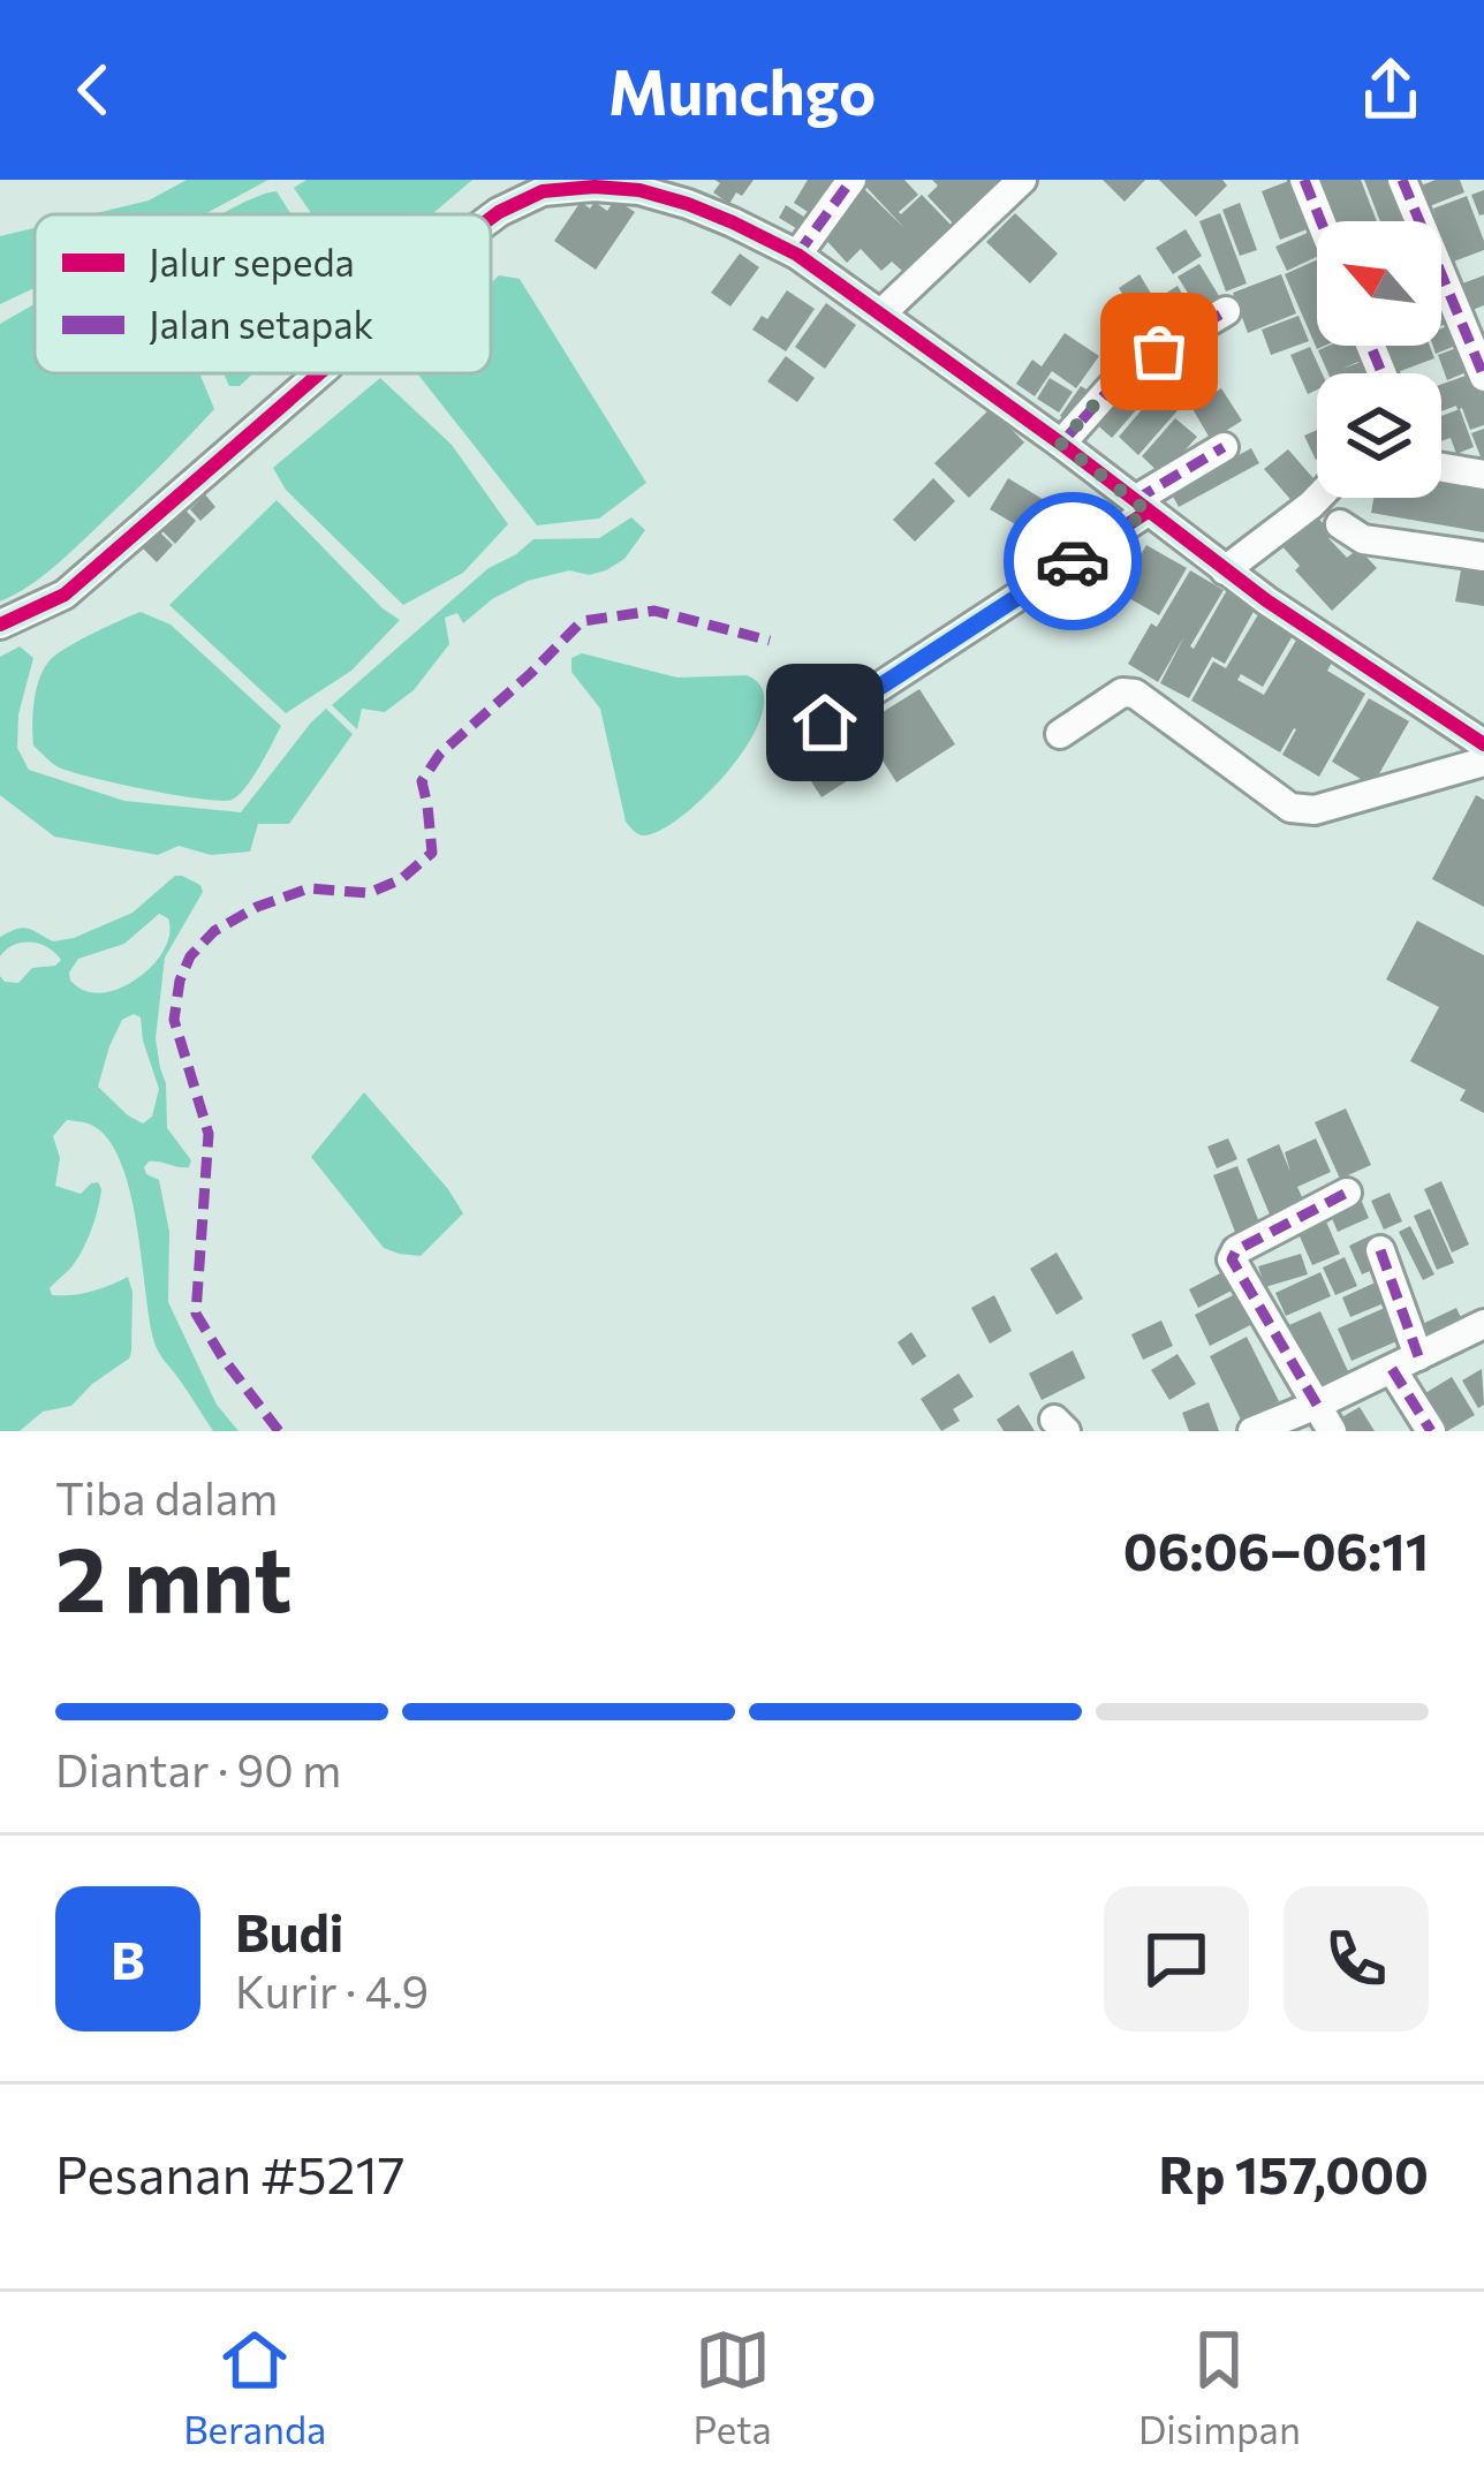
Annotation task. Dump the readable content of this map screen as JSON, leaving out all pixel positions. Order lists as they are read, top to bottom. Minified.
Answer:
{"legend":["Jalur sepeda","Jalan setapak"],"north":"top left","page":{"header":"Munchgo","heading":["2 mnt","Tiba dalam","06:06–06:11"],"panel":["Budi","Kurir · 4.9","Pesanan #5217","Rp 157,000"],"bar":"Diantar · 90 m","round":"B","tabs":["Beranda","Peta","Disimpan"]}}
